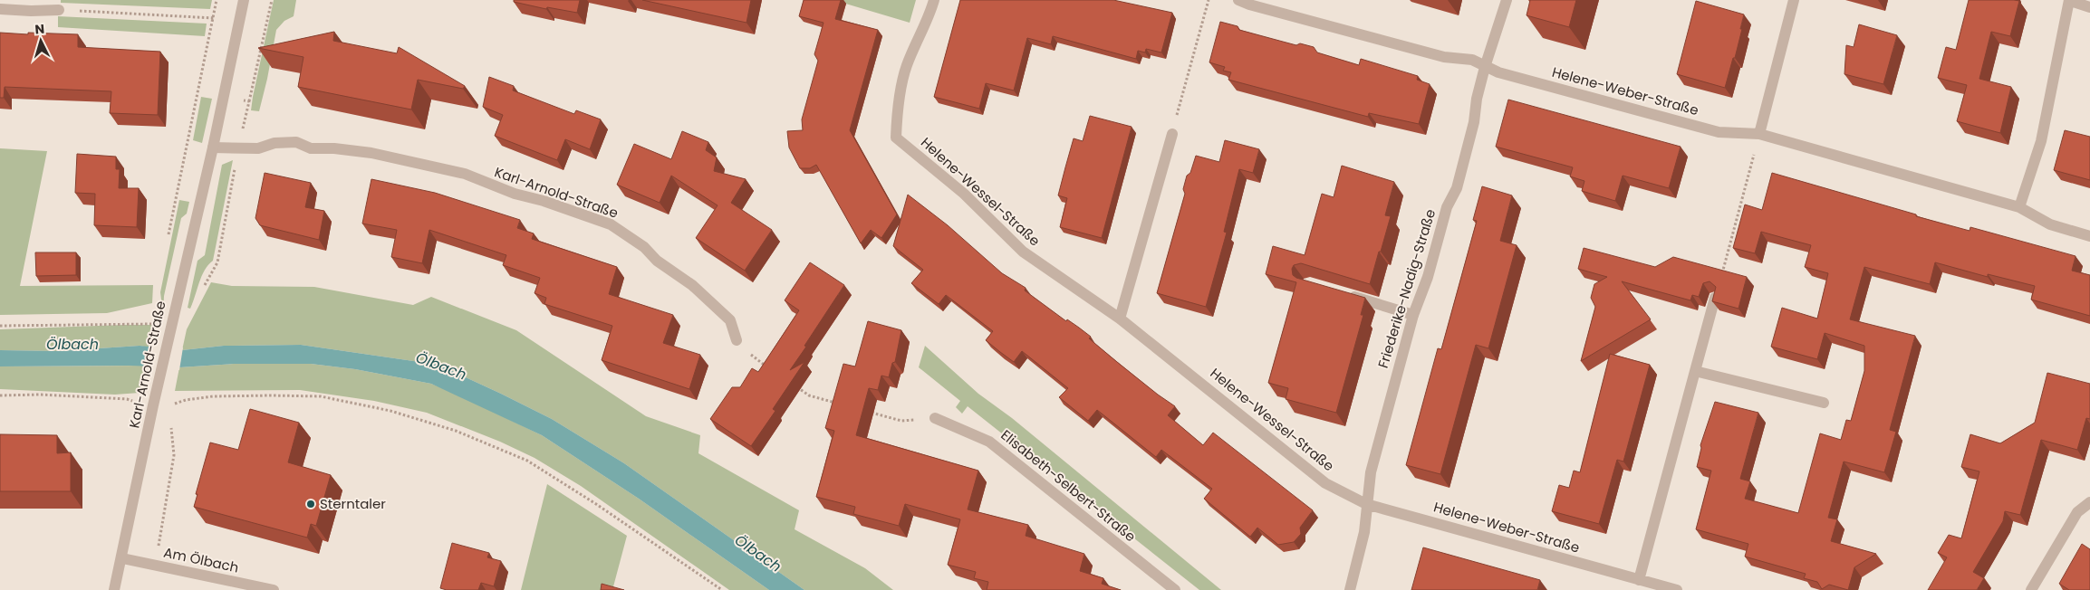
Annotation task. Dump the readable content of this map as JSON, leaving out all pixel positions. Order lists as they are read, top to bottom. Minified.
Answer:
{"streets":{"street":["Helene-Weber-Straße","Helene-Wessel-Straße","Karl-Arnold-Straße","Friederike-Nadig-Straße","Elisabeth-Selbert-Straße","Am Ölbach"]},"crossings":[["Helene-Weber-Straße","Helene-Wessel-Straße"],["Helene-Weber-Straße","Friederike-Nadig-Straße"],["Helene-Wessel-Straße","Friederike-Nadig-Straße"],["Karl-Arnold-Straße","Am Ölbach"]],"water":["Ölbach"],"places":["Sterntaler"],"north":"top"}
